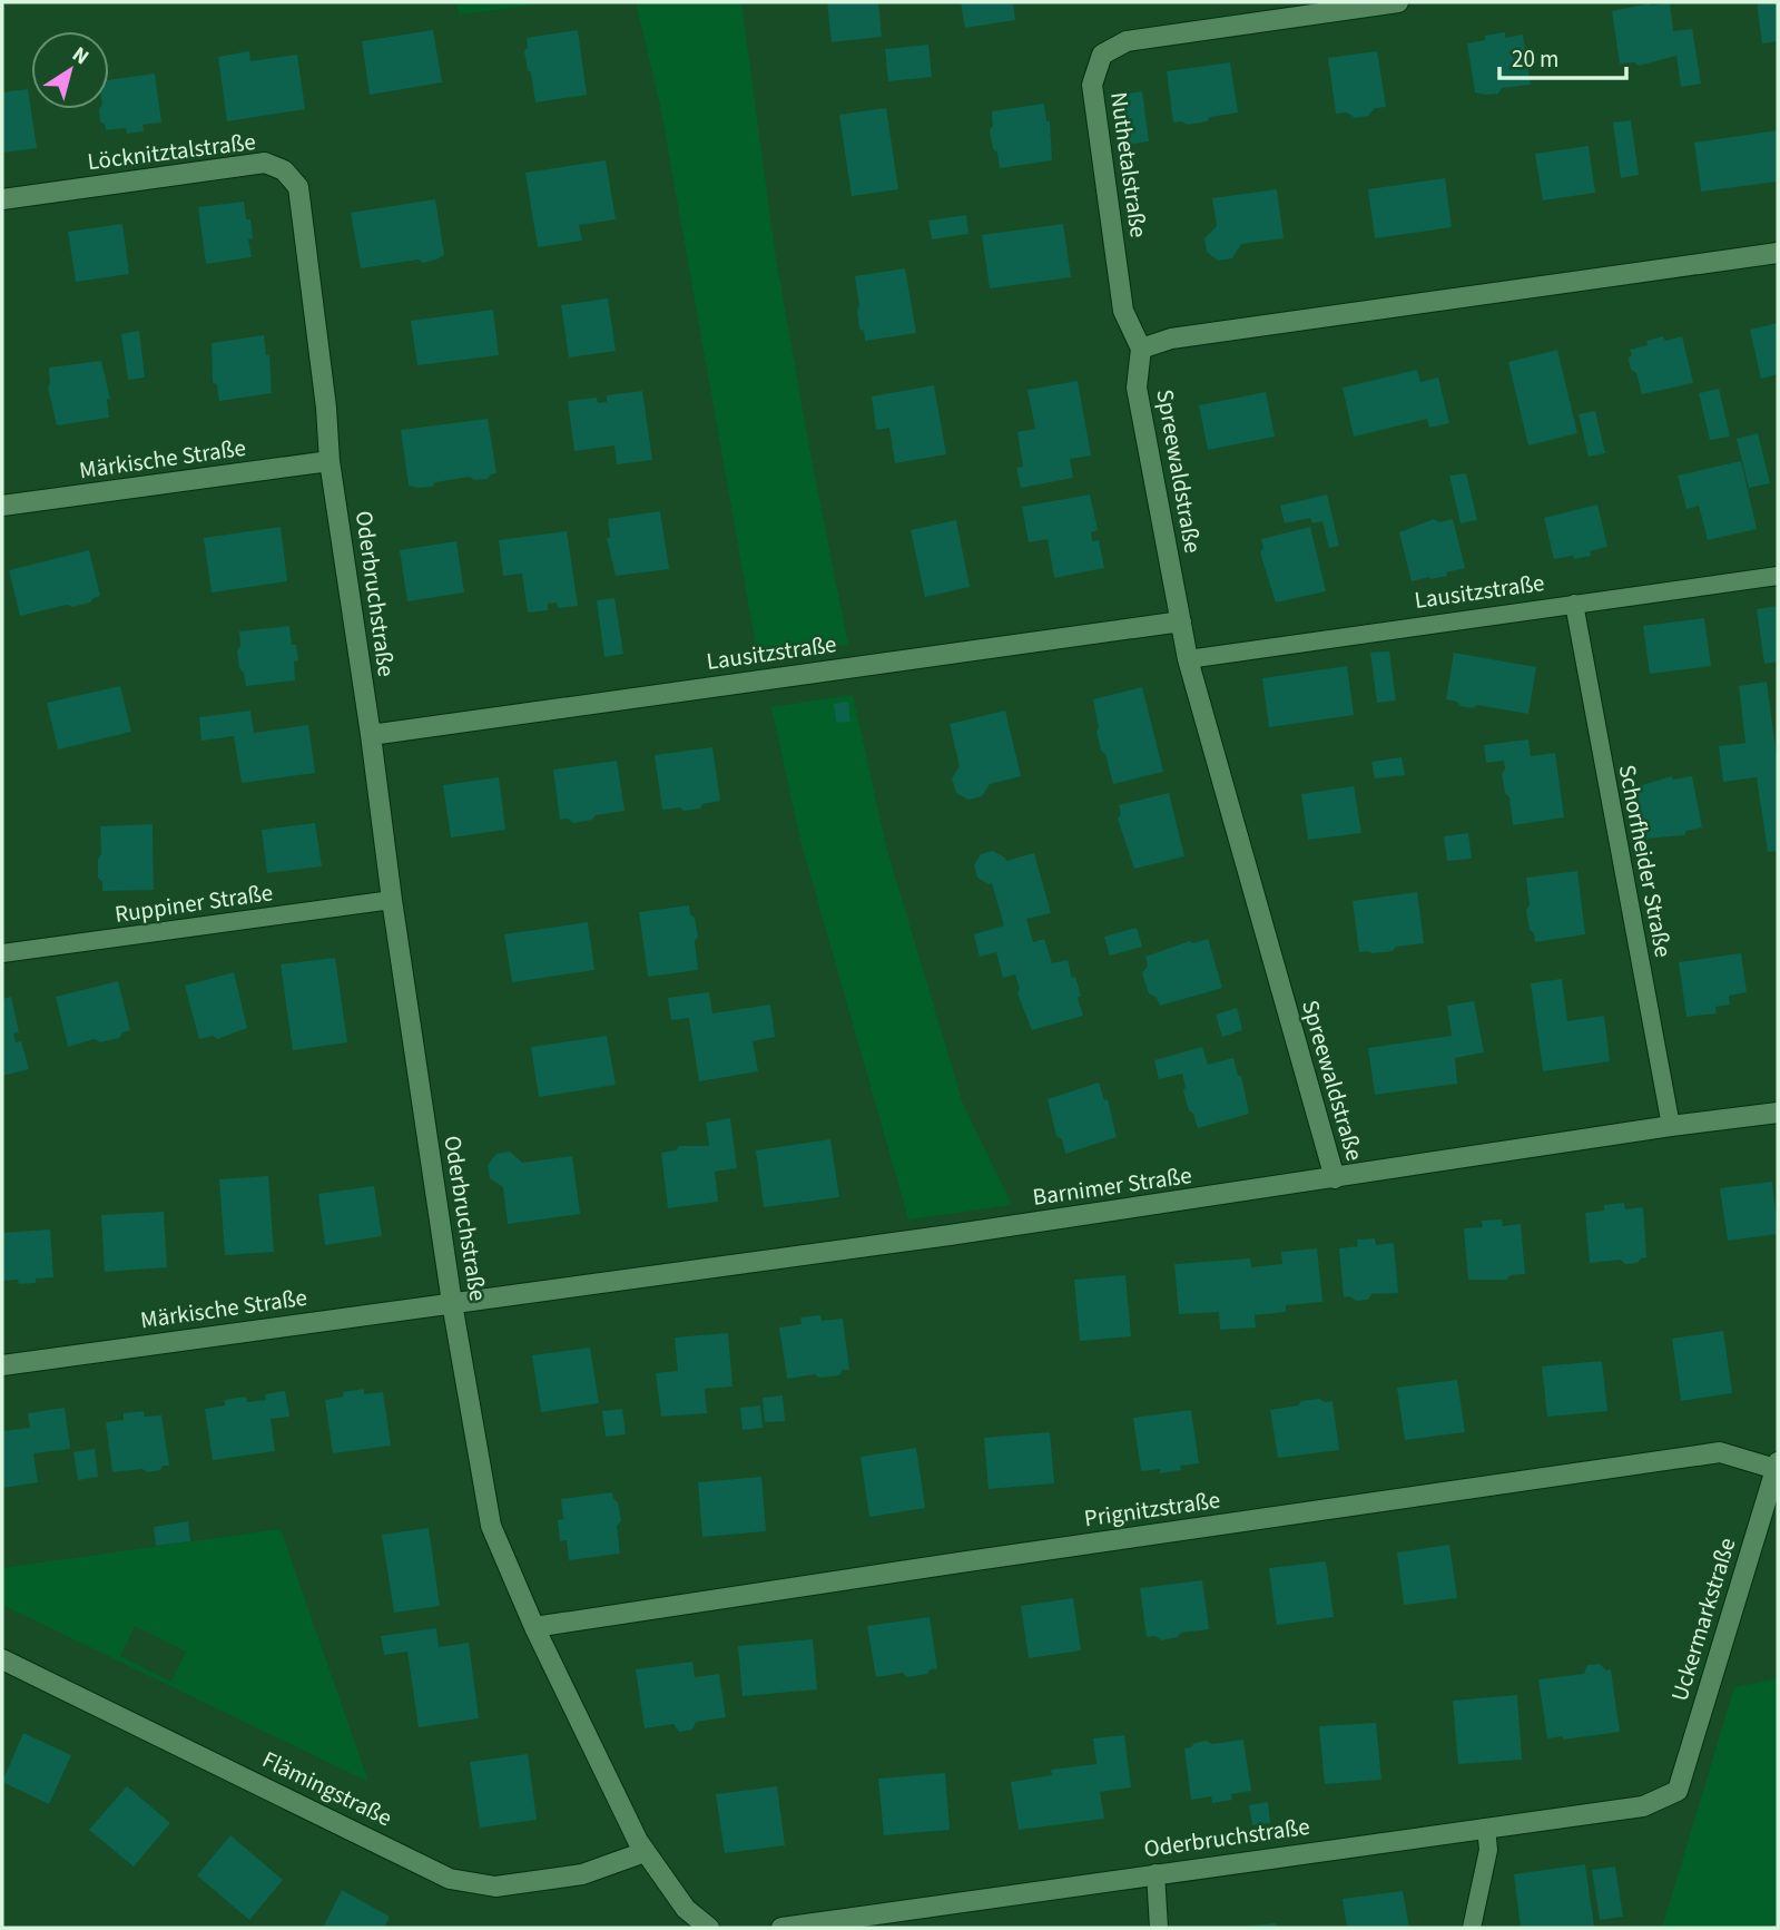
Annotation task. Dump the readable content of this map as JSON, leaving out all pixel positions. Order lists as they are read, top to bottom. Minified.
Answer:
{"streets":{"street":["Löcknitztalstraße","Nuthetalstraße","Märkische Straße","Spreewaldstraße","Lausitzstraße","Oderbruchstraße","Barnimer Straße","Prignitzstraße","Uckermarkstraße","Flämingstraße"],"lane":["Schorfheider Straße","Ruppiner Straße"]},"crossings":[["Löcknitztalstraße","Märkische Straße"],["Löcknitztalstraße","Oderbruchstraße"],["Nuthetalstraße","Spreewaldstraße"],["Märkische Straße","Oderbruchstraße"],["Märkische Straße","Barnimer Straße"],["Spreewaldstraße","Lausitzstraße"],["Spreewaldstraße","Barnimer Straße"],["Lausitzstraße","Oderbruchstraße"],["Lausitzstraße","Schorfheider Straße"],["Oderbruchstraße","Ruppiner Straße"],["Oderbruchstraße","Barnimer Straße"],["Oderbruchstraße","Prignitzstraße"],["Oderbruchstraße","Uckermarkstraße"],["Oderbruchstraße","Flämingstraße"],["Schorfheider Straße","Barnimer Straße"],["Prignitzstraße","Uckermarkstraße"]],"scale_bar":"20 m","north":"top right"}
